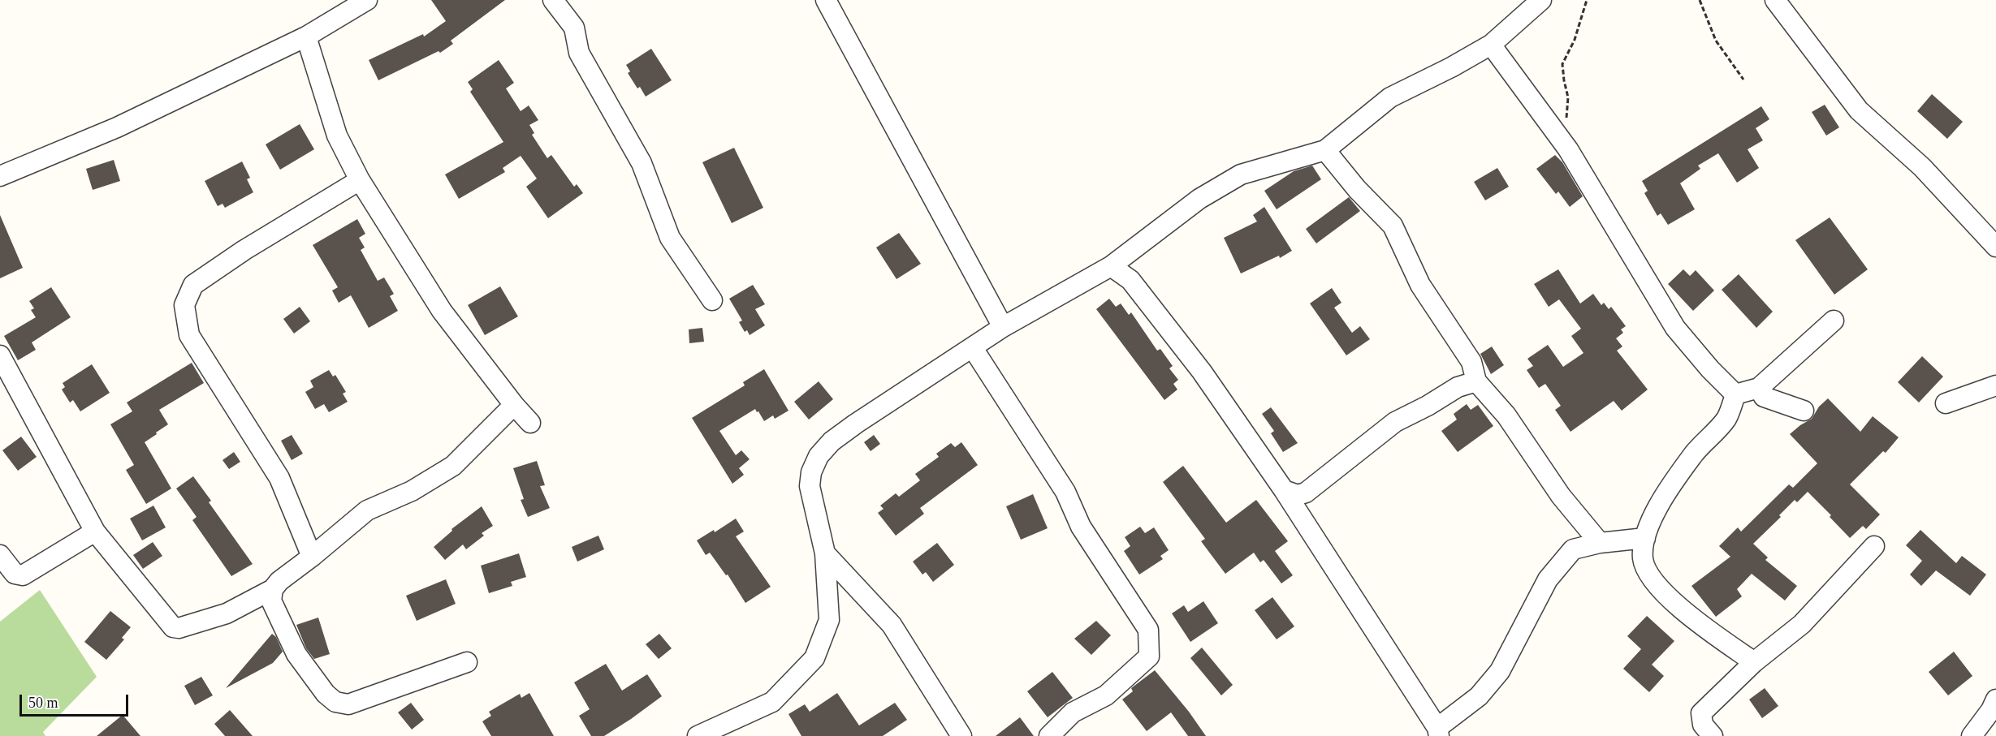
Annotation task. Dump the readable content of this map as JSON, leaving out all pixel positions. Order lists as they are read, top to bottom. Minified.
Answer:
{"scale_bar":"50 m"}
